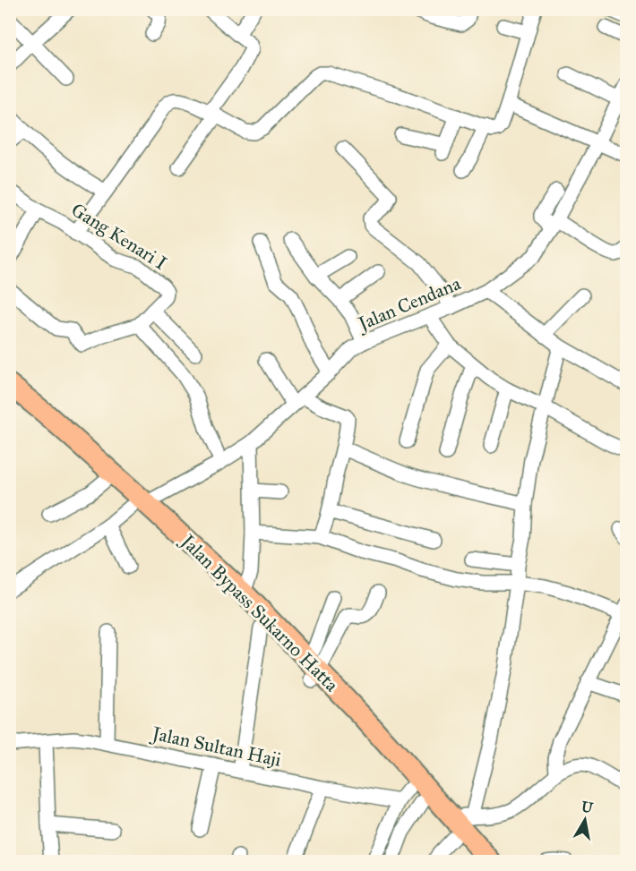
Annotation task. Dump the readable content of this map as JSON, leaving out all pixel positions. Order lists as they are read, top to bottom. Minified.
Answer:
{"streets":{"highway":["Jalan Bypass Sukarno Hatta"],"street":["Gang Kenari I","Jalan Cendana","Jalan Sultan Haji"]},"crossings":[["Jalan Cendana","Jalan Bypass Sukarno Hatta"],["Jalan Bypass Sukarno Hatta","Jalan Sultan Haji"]],"north":"top"}
